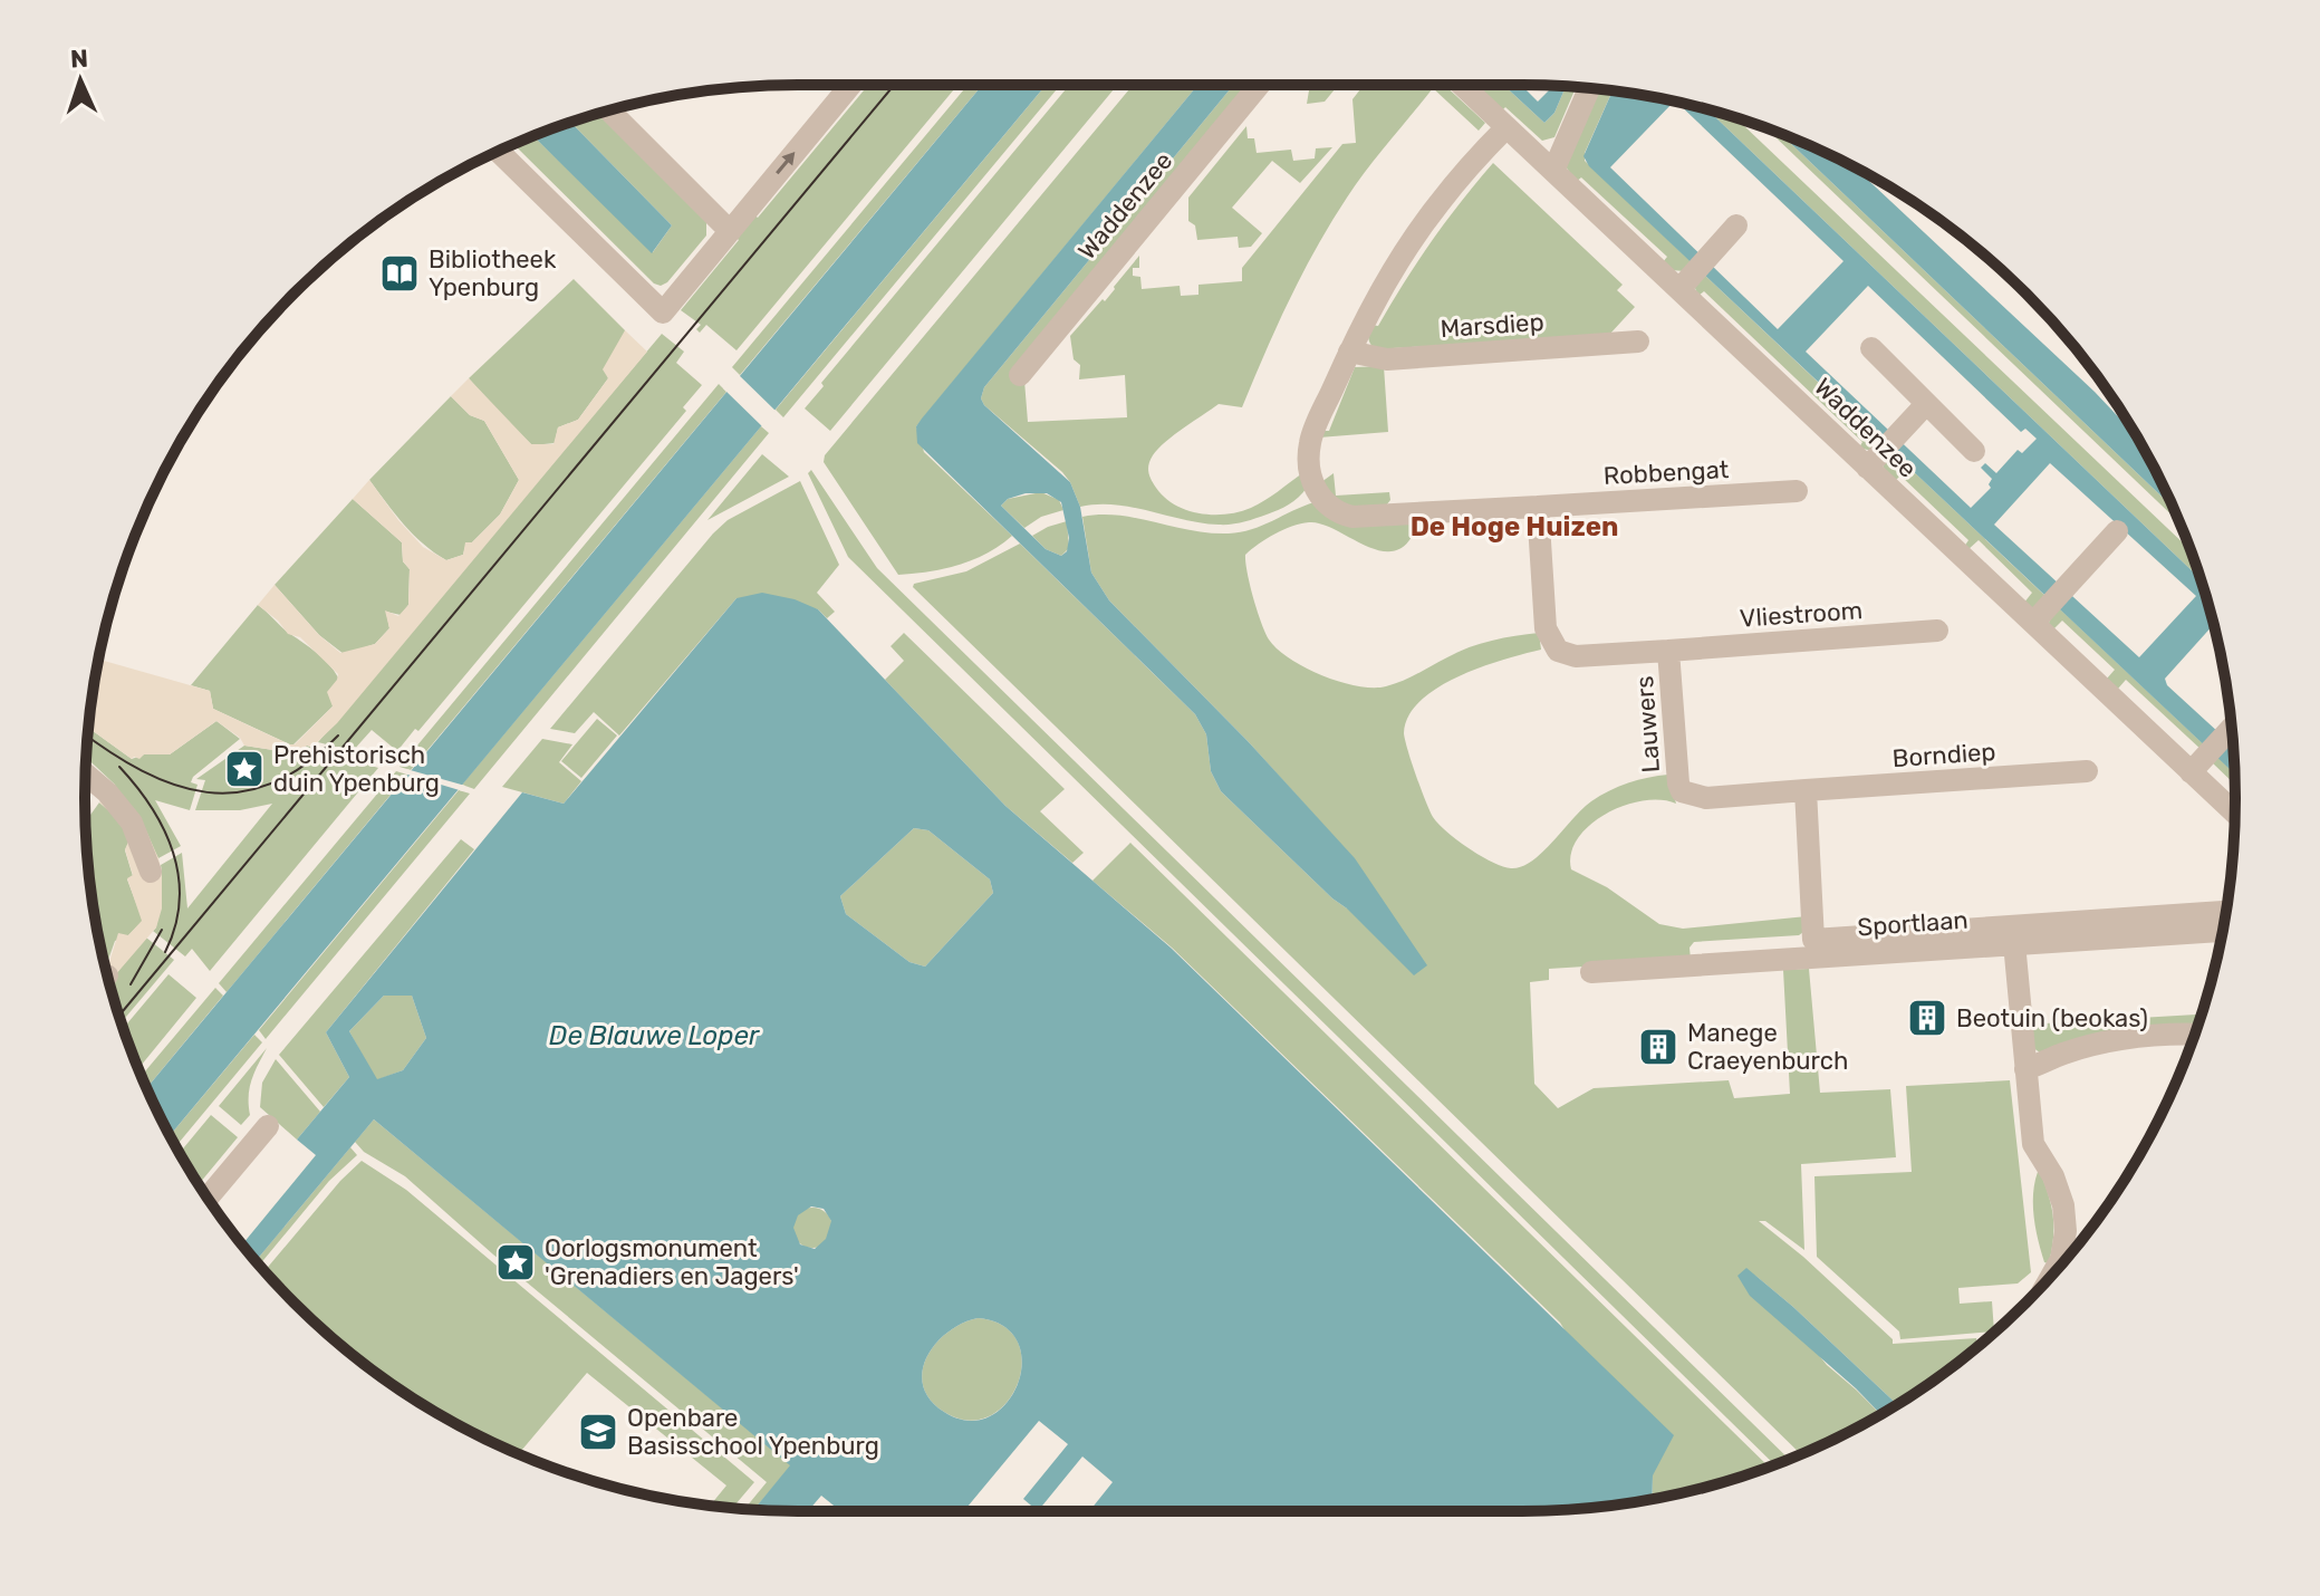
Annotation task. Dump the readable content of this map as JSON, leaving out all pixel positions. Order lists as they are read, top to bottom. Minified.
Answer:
{"streets":{"street":["Waddenzee","Marsdiep","Robbengat","Vliestroom","Lauwers","Borndiep","Sportlaan"]},"crossings":[["Robbengat","Lauwers"],["Vliestroom","Lauwers"],["Lauwers","Borndiep"]],"districts":["De Hoge Huizen"],"water":["De Blauwe Loper"],"places":{"library":["Bibliotheek Ypenburg"],"place":["Prehistorisch duin Ypenburg","Oorlogsmonument 'Grenadiers en Jagers'"],"building":["Beotuin (beokas)","Manege Craeyenburch"],"school or university":["Openbare Basisschool Ypenburg"]},"north":"top"}
